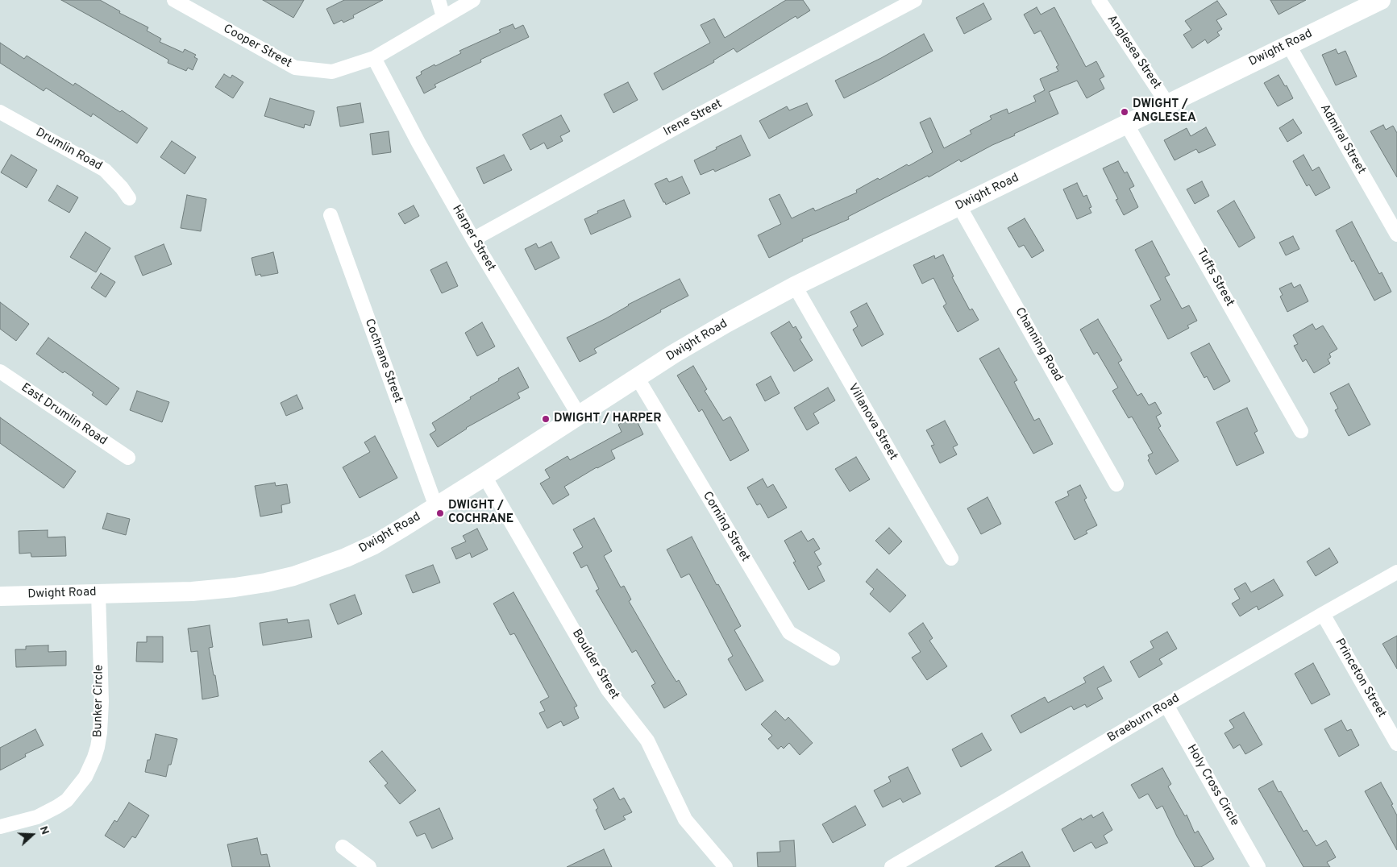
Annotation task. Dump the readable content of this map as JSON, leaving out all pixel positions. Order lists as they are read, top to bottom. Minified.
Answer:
{"streets":{"main road":["Dwight Road"],"street":["Cooper Street","Anglesea Street","Irene Street","Admiral Street","Drumlin Road","Harper Street","Tufts Street","Channing Road","Cochrane Street","East Drumlin Road","Villanova Street","Corning Street","Boulder Street","Princeton Street","Bunker Circle","Braeburn Road","Holy Cross Circle"]},"crossings":[["Cooper Street","Harper Street"],["Dwight Road","Anglesea Street"],["Dwight Road","Admiral Street"],["Dwight Road","Harper Street"],["Dwight Road","Tufts Street"],["Dwight Road","Channing Road"],["Dwight Road","Cochrane Street"],["Dwight Road","Villanova Street"],["Dwight Road","Corning Street"],["Dwight Road","Boulder Street"],["Dwight Road","Bunker Circle"],["Irene Street","Harper Street"],["Princeton Street","Braeburn Road"],["Braeburn Road","Holy Cross Circle"]],"places":["DWIGHT / ANGLESEA","DWIGHT / HARPER","DWIGHT / COCHRANE"],"north":"right"}
